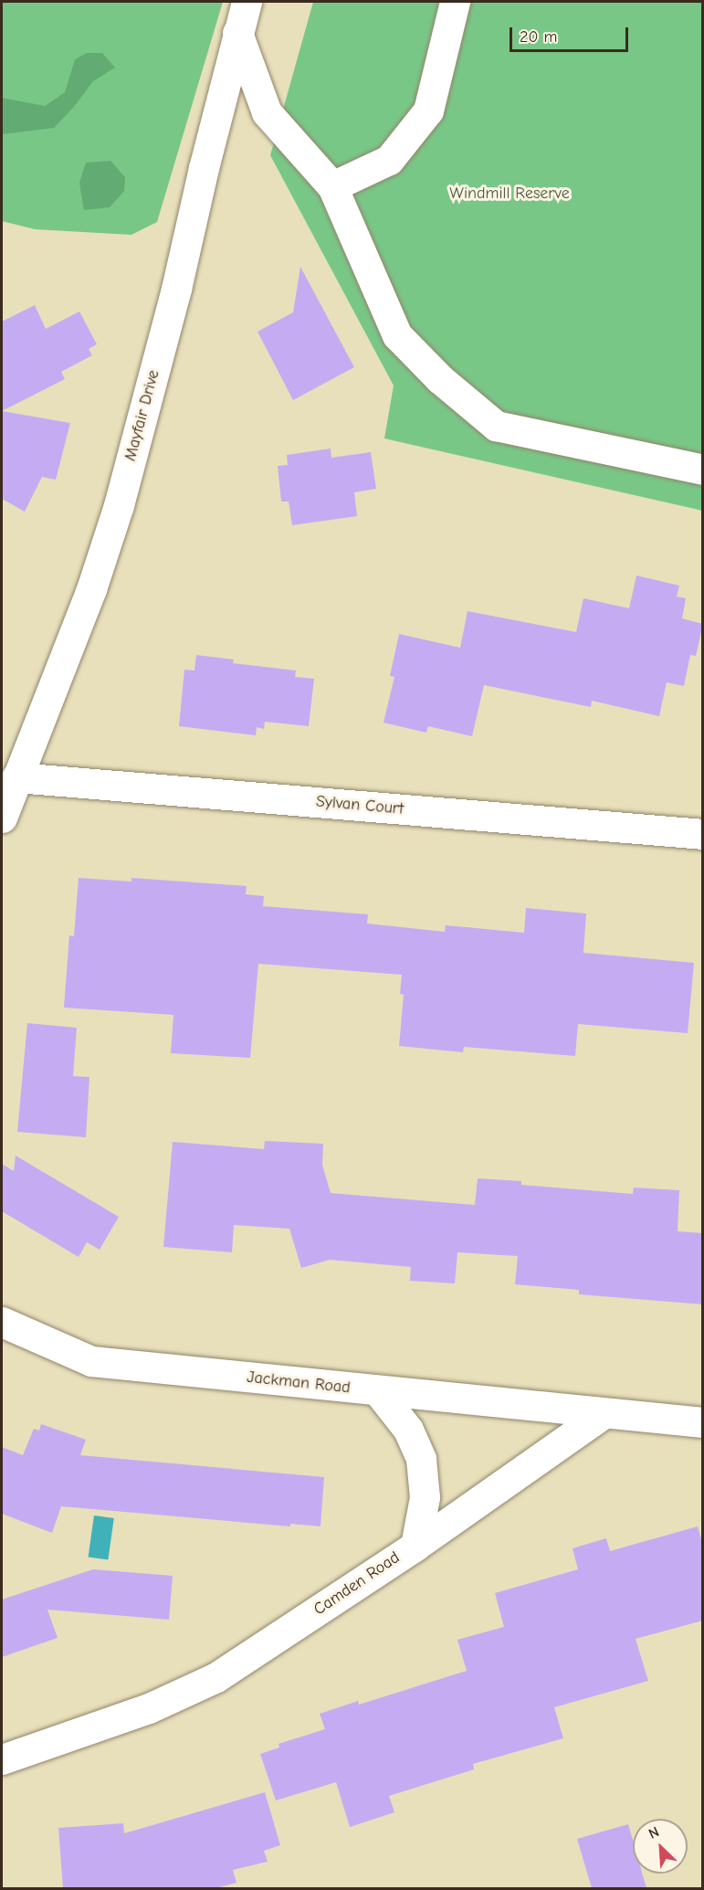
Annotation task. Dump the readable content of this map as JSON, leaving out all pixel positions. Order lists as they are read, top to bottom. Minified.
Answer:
{"streets":{"street":["Mayfair Drive","Sylvan Court","Jackman Road","Camden Road"]},"crossings":[["Mayfair Drive","Sylvan Court"],["Jackman Road","Camden Road"]],"parks":["Windmill Reserve"],"scale_bar":"20 m","north":"top left"}
